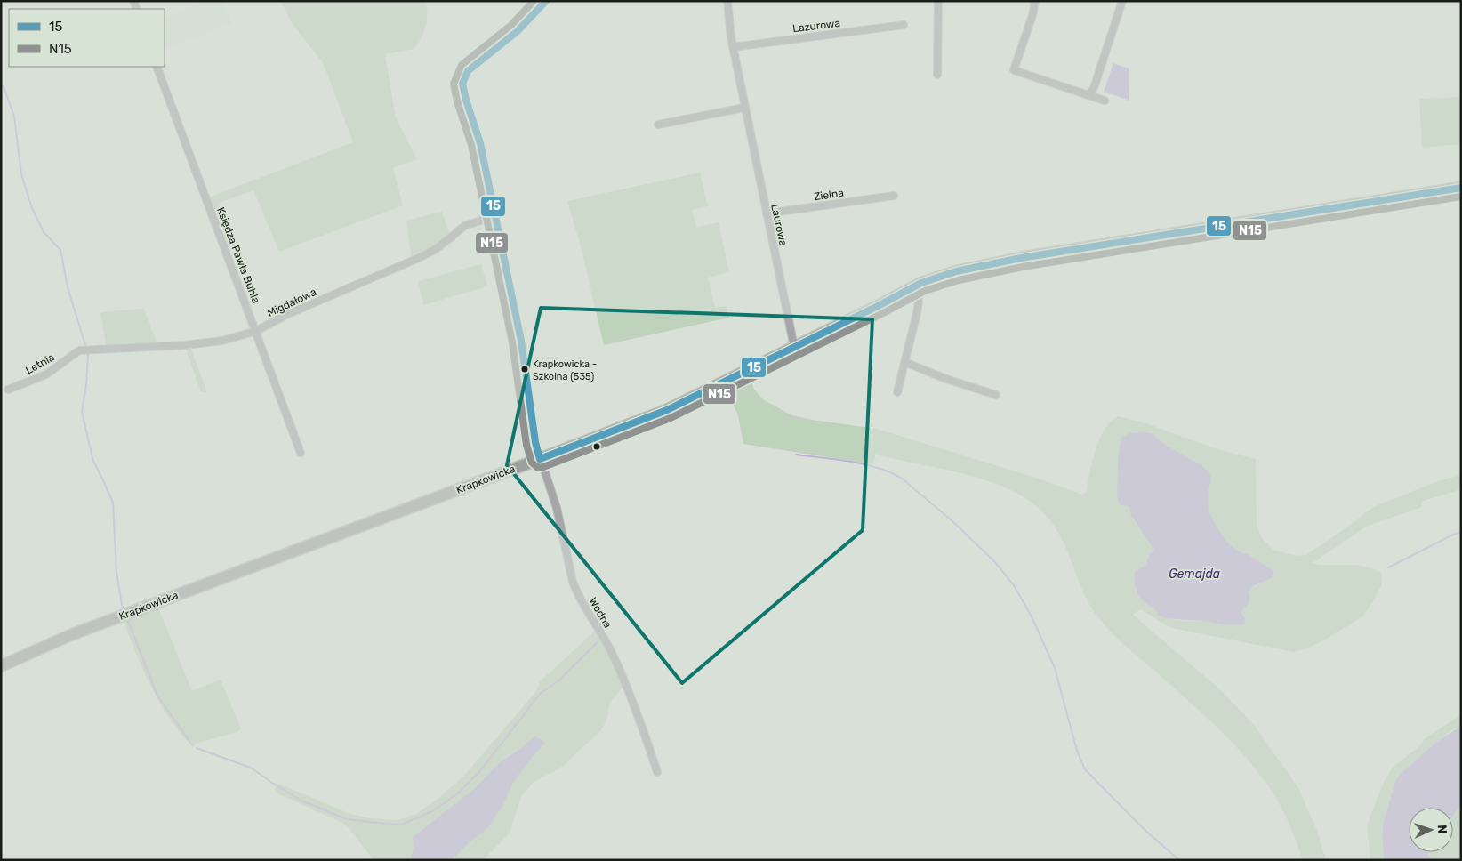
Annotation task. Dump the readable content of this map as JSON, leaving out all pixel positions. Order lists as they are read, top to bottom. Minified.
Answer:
{"streets":{"main road":["Krapkowicka"],"street":["Lazurowa","Zielna","Laurowa","Księdza Pawła Buhla","Migdałowa","Letnia","Wodna"]},"crossings":[["Lazurowa","Laurowa"],["Zielna","Laurowa"],["Laurowa","Krapkowicka"],["Księdza Pawła Buhla","Migdałowa"],["Migdałowa","Letnia"],["Migdałowa","Wodna"],["Krapkowicka","Wodna"]],"water":["Gemajda"],"places":["Krapkowicka - Szkolna (535)"],"lines":["transit line 15","transit line N15"],"legend":["15","N15"],"north":"right"}
